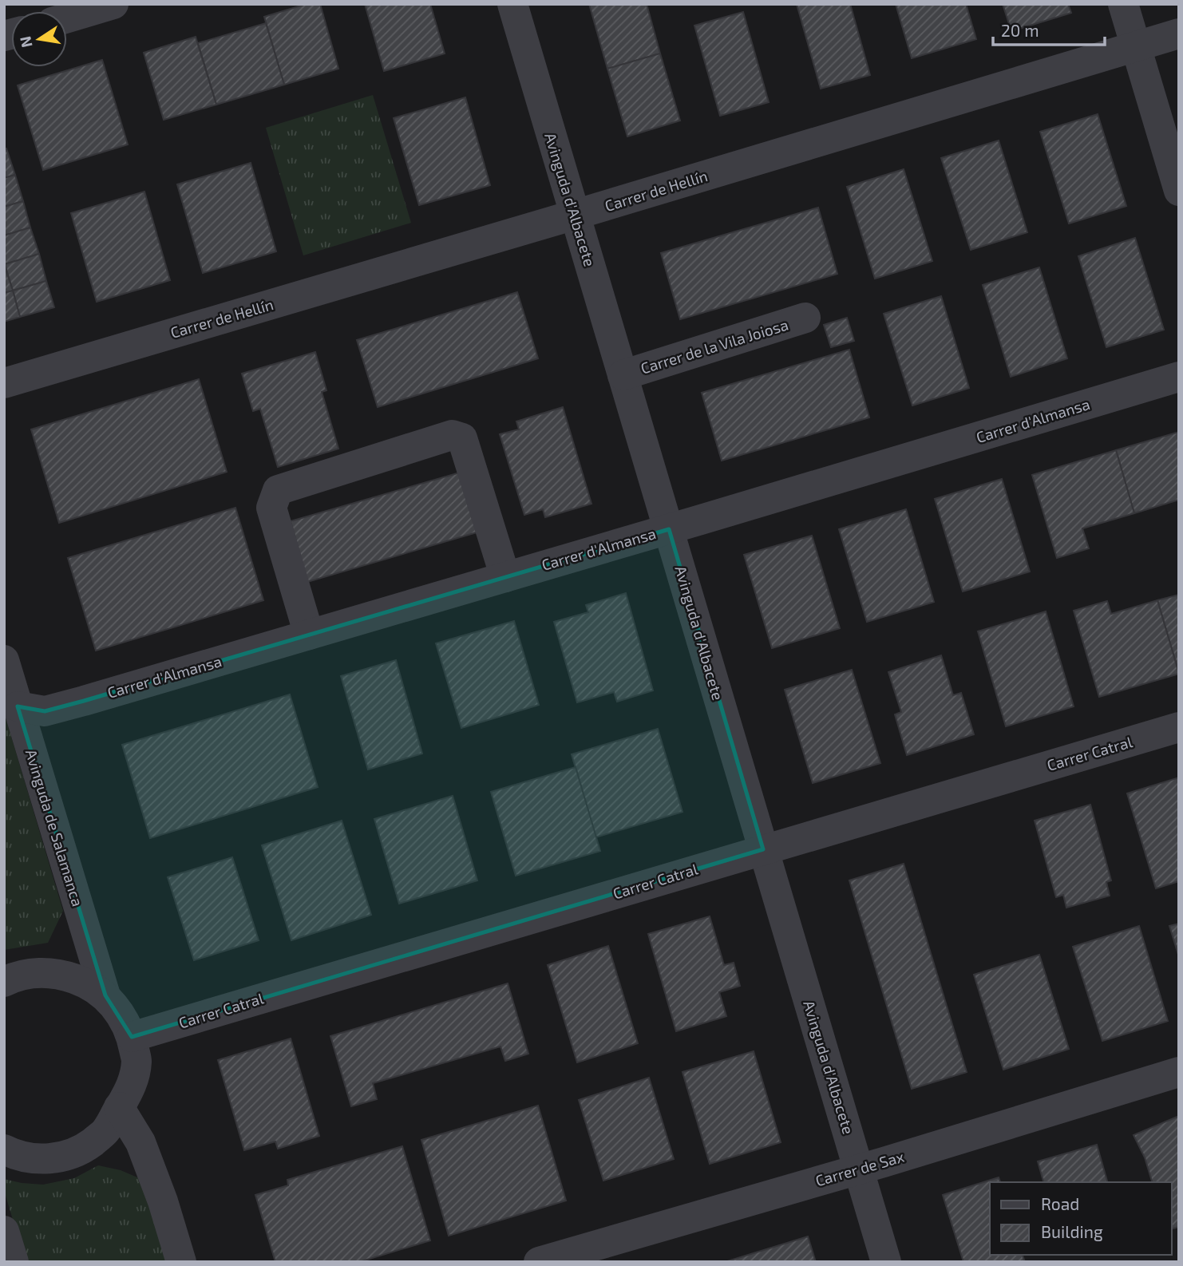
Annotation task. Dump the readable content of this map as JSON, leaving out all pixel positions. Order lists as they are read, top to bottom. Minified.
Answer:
{"streets":{"street":["Carrer de Hellín","Avinguda d'Albacete","Carrer de la Vila Joiosa","Carrer d'Almansa","Carrer Catral","Avinguda de Salamanca","Carrer de Sax"]},"crossings":[["Carrer de Hellín","Avinguda d'Albacete"],["Avinguda d'Albacete","Carrer de la Vila Joiosa"],["Avinguda d'Albacete","Carrer d'Almansa"],["Avinguda d'Albacete","Carrer Catral"],["Avinguda d'Albacete","Carrer de Sax"],["Carrer d'Almansa","Avinguda de Salamanca"]],"legend":["Road","Building"],"scale_bar":"20 m","north":"left"}
